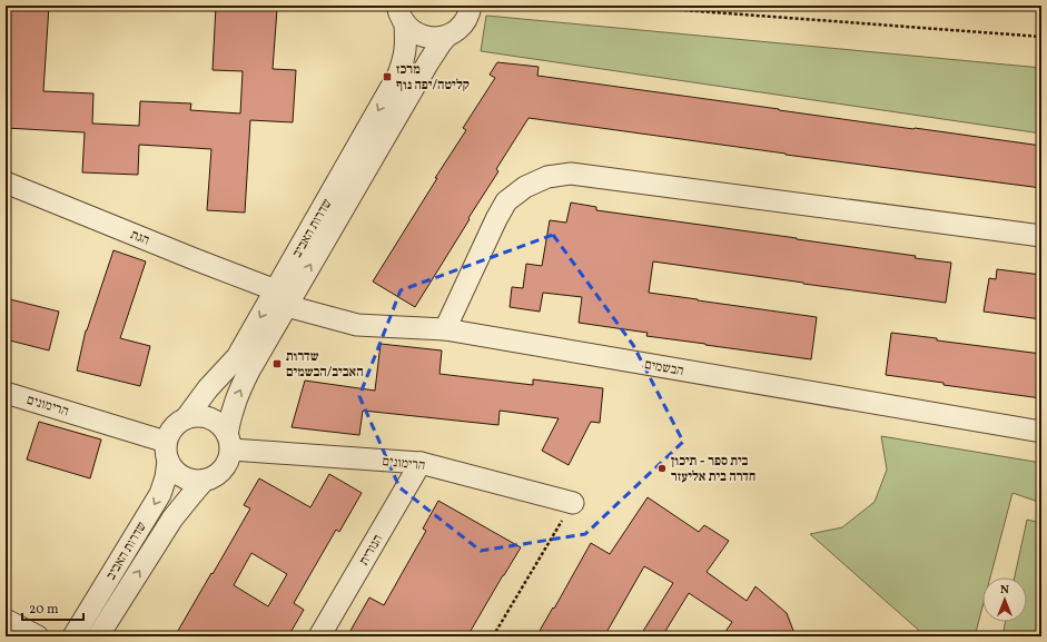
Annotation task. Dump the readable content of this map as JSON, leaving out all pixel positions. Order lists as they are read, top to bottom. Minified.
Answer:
{"streets":{"street":["שדרות האביב","הגת","הבשמים","הרימונים","הנורית"]},"crossings":[["שדרות האביב","הגת"],["שדרות האביב","הבשמים"],["שדרות האביב","הרימונים"],["הגת","הבשמים"],["הרימונים","הנורית"]],"places":{"transit":["מרכז קליטה/יפה נוף","שדרות האביב/הבשמים"],"other":["בית ספר - תיכון חדרה בית אליעזר"]},"scale_bar":"20 m","north":"top"}
